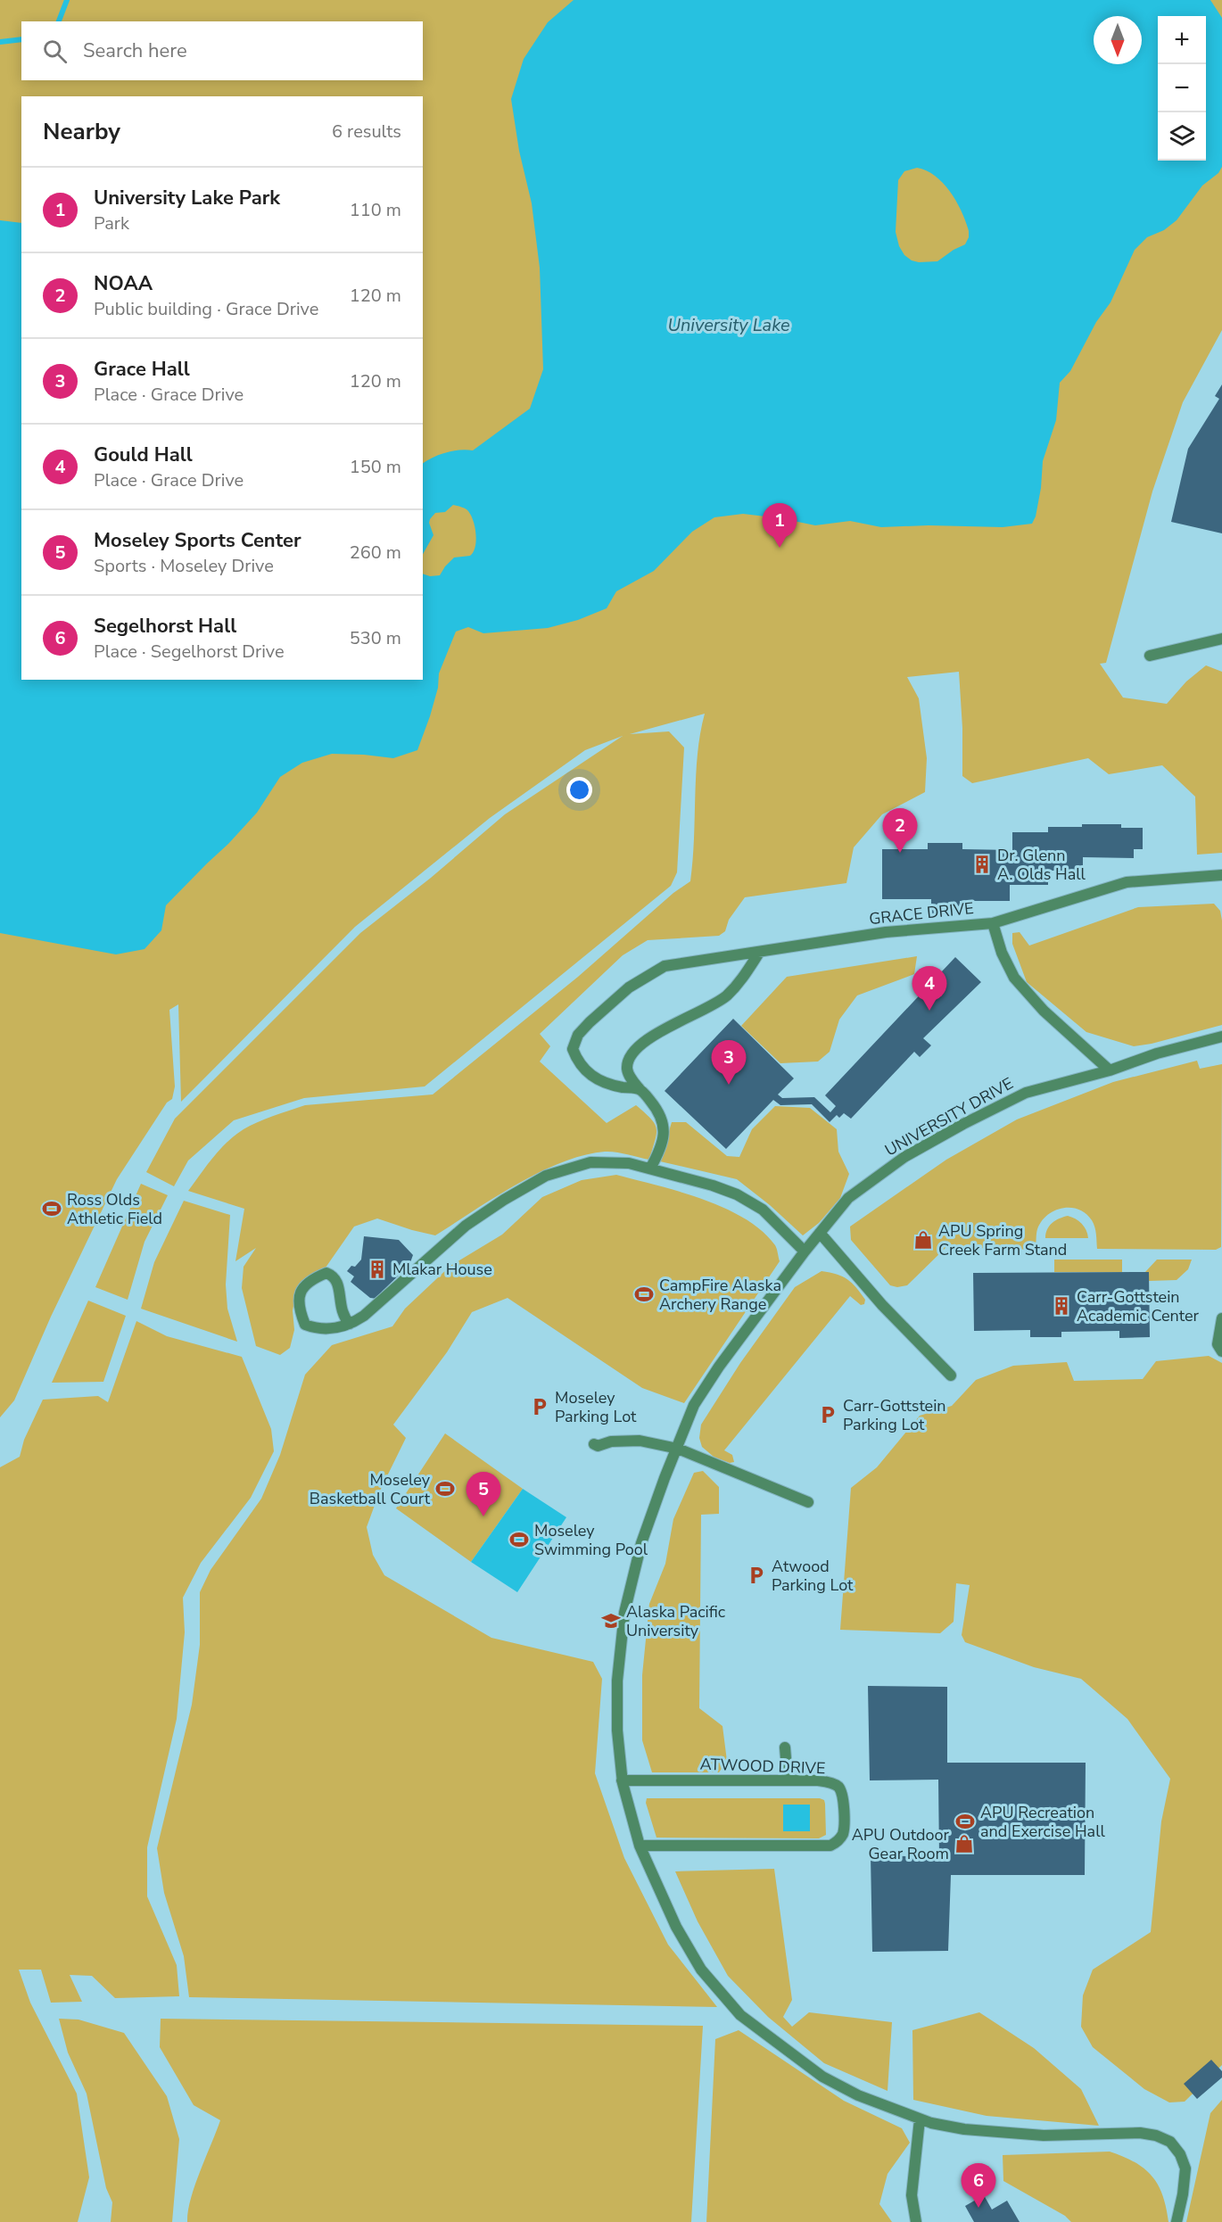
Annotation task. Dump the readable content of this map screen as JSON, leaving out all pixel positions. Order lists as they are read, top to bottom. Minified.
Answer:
{"streets":{"street":["GRACE DRIVE","UNIVERSITY DRIVE","ATWOOD DRIVE"]},"crossings":[["GRACE DRIVE","UNIVERSITY DRIVE"],["UNIVERSITY DRIVE","ATWOOD DRIVE"]],"water":["University Lake"],"places":{"building":["Dr. Glenn A. Olds Hall","Mlakar House","Carr-Gottstein Academic Center"],"sports":["Ross Olds Athletic Field","CampFire Alaska Archery Range","Moseley Basketball Court","Moseley Swimming Pool","APU Recreation and Exercise Hall"],"shop":["APU Spring Creek Farm Stand","APU Outdoor Gear Room"],"parking":["Moseley Parking Lot","Carr-Gottstein Parking Lot","Atwood Parking Lot"],"school or university":["Alaska Pacific University"]},"north":"bottom","page":{"map_buttons":["+","−"],"search":"Search here","heading":["Nearby","6 results"],"list":[{"mark":"1","name":"University Lake Park","note":"Park","value":"110 m"},{"mark":"2","name":"NOAA","note":"Public building · Grace Drive","value":"120 m"},{"mark":"3","name":"Grace Hall","note":"Place · Grace Drive","value":"120 m"},{"mark":"4","name":"Gould Hall","note":"Place · Grace Drive","value":"150 m"},{"mark":"5","name":"Moseley Sports Center","note":"Sports · Moseley Drive","value":"260 m"},{"mark":"6","name":"Segelhorst Hall","note":"Place · Segelhorst Drive","value":"530 m"}],"pins":["1","2","4","3","5","6"]}}
